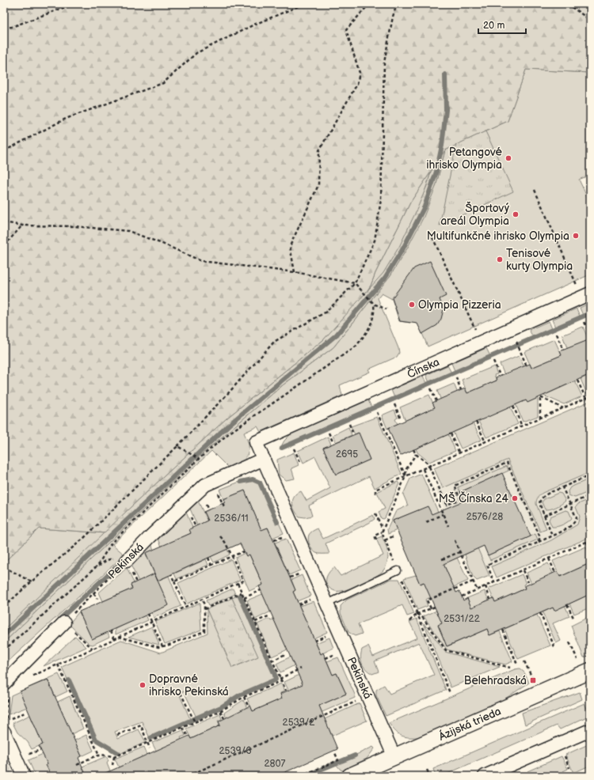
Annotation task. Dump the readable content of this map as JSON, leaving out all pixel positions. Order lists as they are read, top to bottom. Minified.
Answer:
{"streets":{"street":["Čínska","Pekinská","Ázijská trieda"]},"crossings":[["Čínska","Pekinská"],["Pekinská","Ázijská trieda"]],"places":{"other":["Petangové ihrisko Olympia","Športový areál Olympia","Multifunkčné ihrisko Olympia","Tenisové kurty Olympia","Olympia Pizzeria","MŠ Čínska 24","Dopravné ihrisko Pekinská"],"transit":["Belehradská"]},"house_numbers":["2695","2576/28","2536/11","2531/22","2539/2","2539/6","2807"],"scale_bar":"20 m"}
